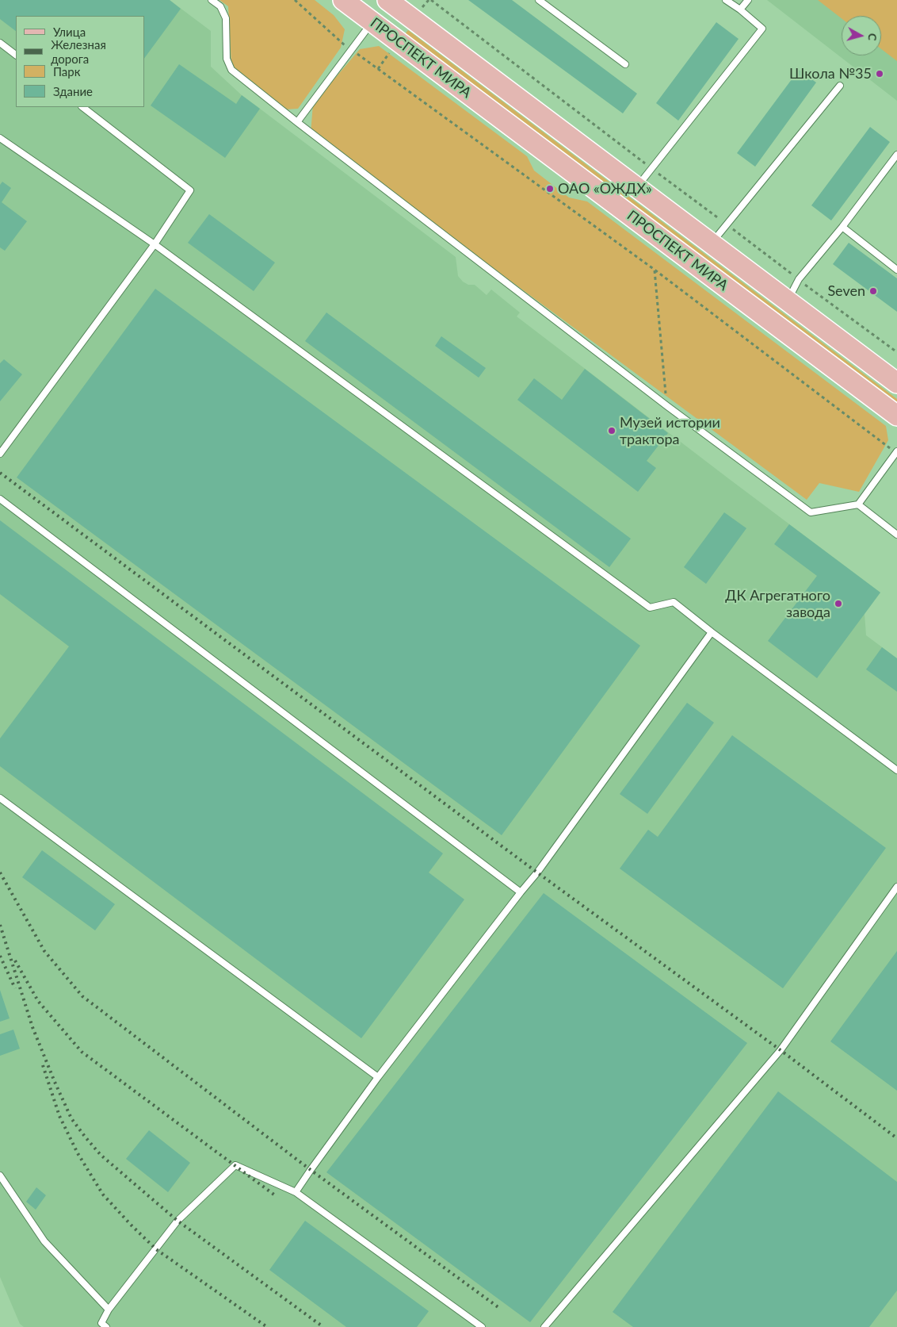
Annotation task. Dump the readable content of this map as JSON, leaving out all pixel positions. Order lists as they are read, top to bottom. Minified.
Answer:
{"streets":{"main road":["ПРОСПЕКТ МИРА"]},"places":["Школа №35","ОАО «ОЖДХ»","Seven","Музей истории трактора","ДК Агрегатного завода"],"legend":["Улица","Железная дорога","Парк","Здание"],"north":"right"}
